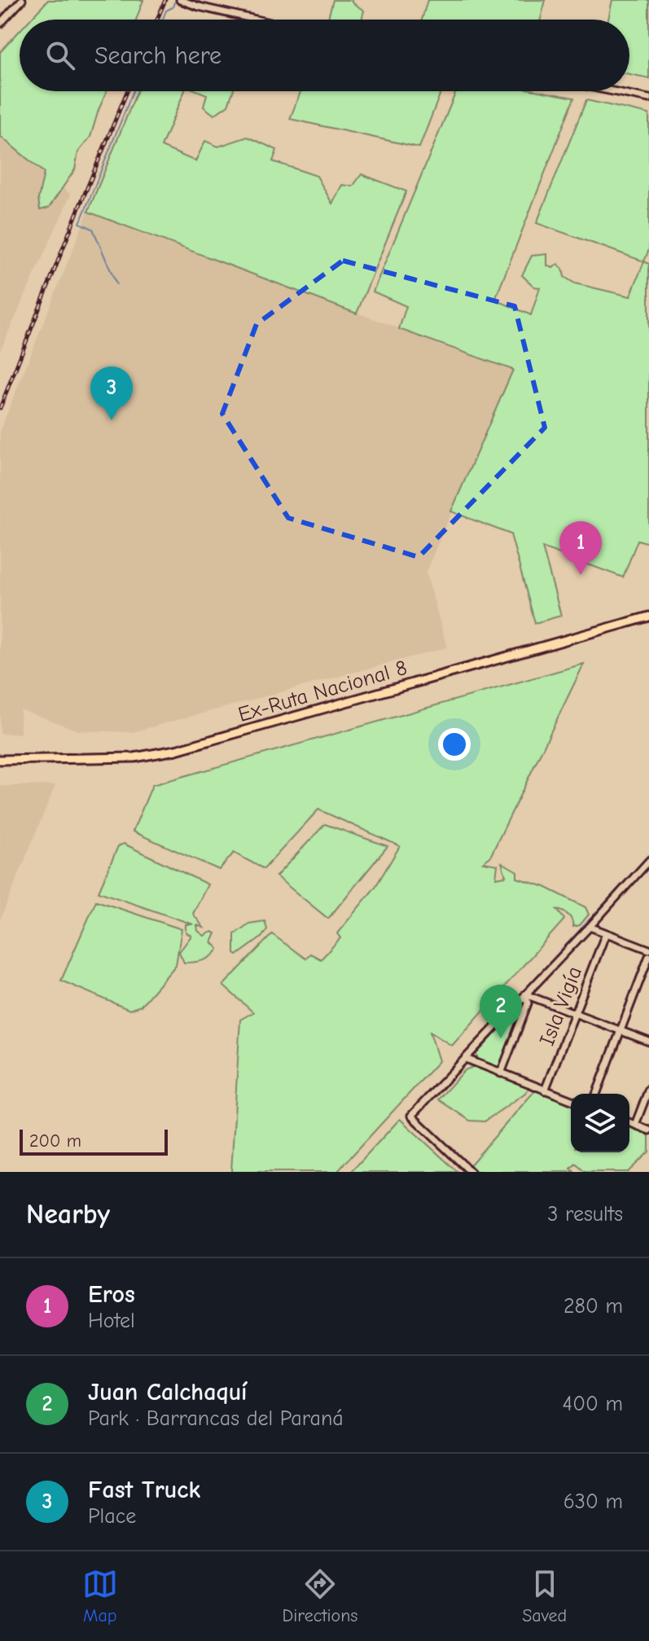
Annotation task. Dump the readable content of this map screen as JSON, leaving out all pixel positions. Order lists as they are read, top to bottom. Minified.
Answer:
{"streets":{"main road":["Ex-Ruta Nacional 8"],"street":["Isla Vigía"]},"scale_bar":"200 m","page":{"search":"Search here","pins":["3","1","2"],"scale":"200 m","heading":["Nearby","3 results"],"list":[{"mark":"1","name":"Eros","note":"Hotel","value":"280 m"},{"mark":"2","name":"Juan Calchaquí","note":"Park · Barrancas del Paraná","value":"400 m"},{"mark":"3","name":"Fast Truck","note":"Place","value":"630 m"}],"nav":["Map","Directions","Saved"]}}
